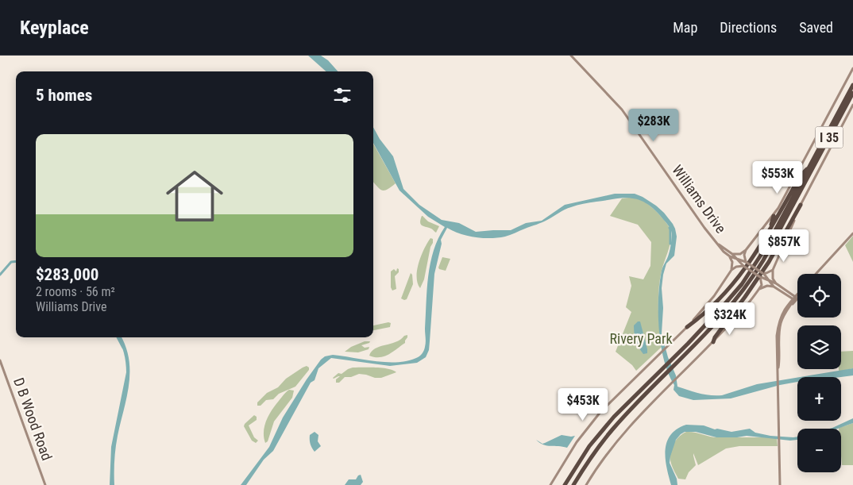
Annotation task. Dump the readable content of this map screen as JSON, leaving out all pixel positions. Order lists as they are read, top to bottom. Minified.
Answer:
{"streets":{"highway":["I 35"],"main road":["Williams Drive","D B Wood Road"]},"parks":["Rivery Park"],"page":{"header":"Keyplace","nav":["Map","Directions","Saved"],"heading":"5 homes","price":["$283K","$553K","$857K","$324K","$453K"],"list":[{"name":"$283,000","note":"2 rooms · 56 m² · Williams Drive"}],"map_buttons":["+","−"]}}
